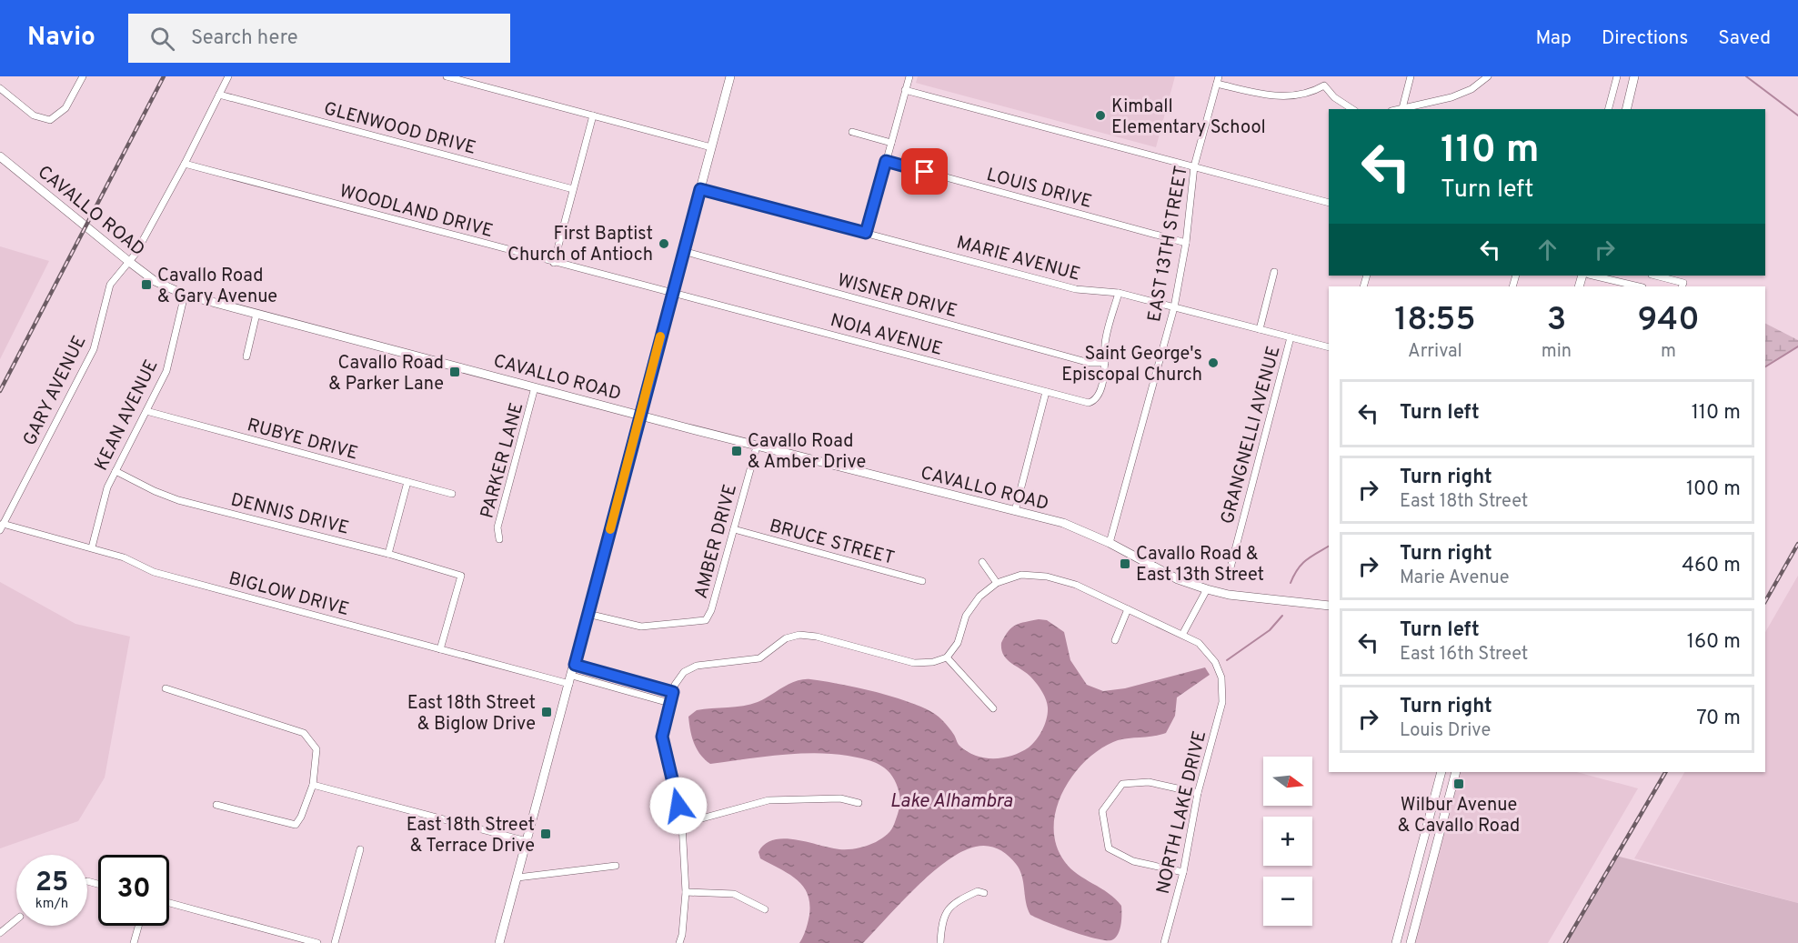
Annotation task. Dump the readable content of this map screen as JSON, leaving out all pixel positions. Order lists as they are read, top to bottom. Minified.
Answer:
{"streets":{"street":["GLENWOOD DRIVE","LOUIS DRIVE","CAVALLO ROAD","WOODLAND DRIVE","EAST 13TH STREET","MARIE AVENUE","WISNER DRIVE","NOIA AVENUE","GARY AVENUE","KEAN AVENUE","GRANGNELLI AVENUE","RUBYE DRIVE","PARKER LANE","DENNIS DRIVE","AMBER DRIVE","BRUCE STREET","BIGLOW DRIVE","NORTH LAKE DRIVE"]},"crossings":[["GLENWOOD DRIVE","GARY AVENUE"],["LOUIS DRIVE","EAST 13TH STREET"],["CAVALLO ROAD","EAST 13TH STREET"],["CAVALLO ROAD","GARY AVENUE"],["CAVALLO ROAD","KEAN AVENUE"],["CAVALLO ROAD","PARKER LANE"],["CAVALLO ROAD","AMBER DRIVE"],["WOODLAND DRIVE","NOIA AVENUE"],["WOODLAND DRIVE","GARY AVENUE"],["EAST 13TH STREET","MARIE AVENUE"],["MARIE AVENUE","GRANGNELLI AVENUE"],["WISNER DRIVE","NOIA AVENUE"],["GARY AVENUE","BIGLOW DRIVE"],["KEAN AVENUE","RUBYE DRIVE"],["KEAN AVENUE","DENNIS DRIVE"],["KEAN AVENUE","BIGLOW DRIVE"],["DENNIS DRIVE","BIGLOW DRIVE"],["AMBER DRIVE","BRUCE STREET"]],"water":["Lake Alhambra"],"places":{"other":["Kimball Elementary School","First Baptist Church of Antioch","Saint George's Episcopal Church"],"transit":["Cavallo Road & Gary Avenue","Cavallo Road & Parker Lane","Cavallo Road & Amber Drive","Cavallo Road & East 13th Street","East 18th Street & Biglow Drive","Wilbur Avenue & Cavallo Road","East 18th Street & Terrace Drive"]},"north":"right","page":{"header":"Navio","search":"Search here","nav":["Map","Directions","Saved"],"turn":["110 m","Turn left"],"eta":["18:55","Arrival","3","min","940","m"],"list":[{"name":"Turn left","value":"110 m"},{"name":"Turn right","note":"East 18th Street","value":"100 m"},{"name":"Turn right","note":"Marie Avenue","value":"460 m"},{"name":"Turn left","note":"East 16th Street","value":"160 m"},{"name":"Turn right","note":"Louis Drive","value":"70 m"}],"map_buttons":["+","−"],"speed":"25 km/h","limit":"30"}}
